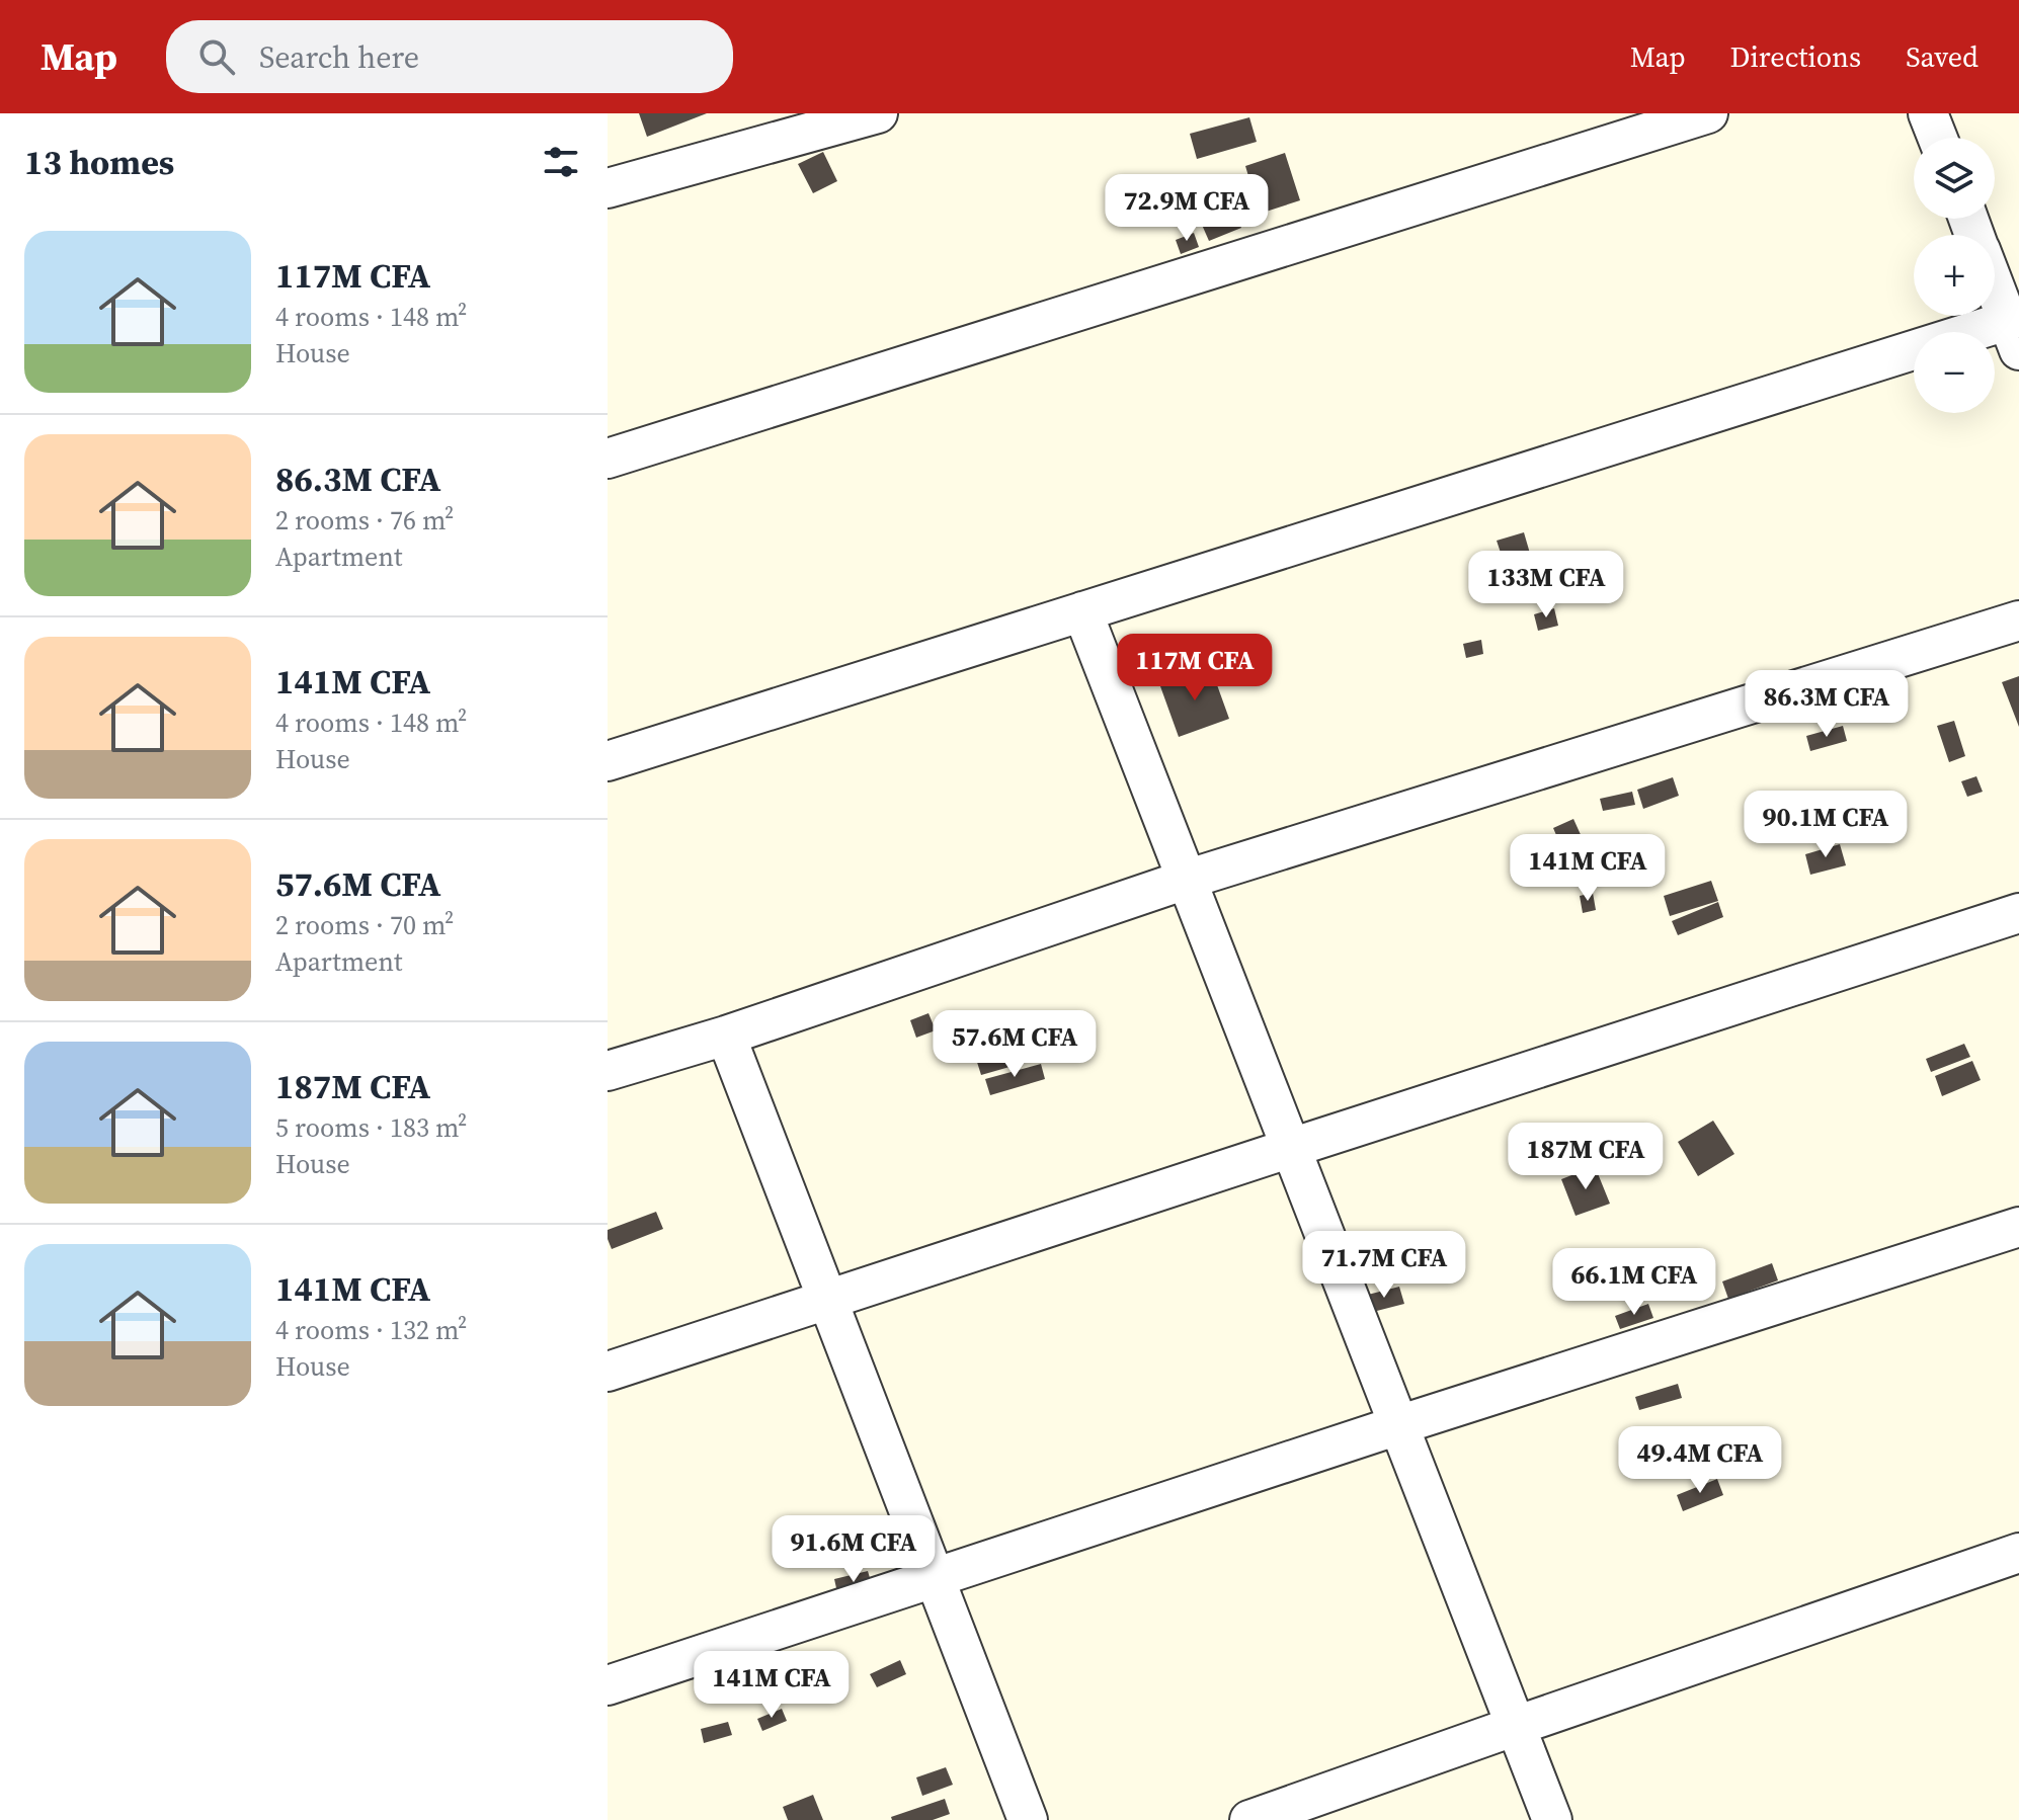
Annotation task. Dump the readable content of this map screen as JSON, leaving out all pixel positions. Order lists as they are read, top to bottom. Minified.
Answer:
{"page":{"header":"Map","search":"Search here","nav":["Map","Directions","Saved"],"heading":"13 homes","map_buttons":["+","−"],"price":["72.9M CFA","133M CFA","117M CFA","86.3M CFA","90.1M CFA","141M CFA","57.6M CFA","187M CFA","71.7M CFA","66.1M CFA","49.4M CFA","91.6M CFA","141M CFA"],"list":[{"name":"117M CFA","note":"4 rooms · 148 m² · House"},{"name":"86.3M CFA","note":"2 rooms · 76 m² · Apartment"},{"name":"141M CFA","note":"4 rooms · 148 m² · House"},{"name":"57.6M CFA","note":"2 rooms · 70 m² · Apartment"},{"name":"187M CFA","note":"5 rooms · 183 m² · House"},{"name":"141M CFA","note":"4 rooms · 132 m² · House"}]}}
